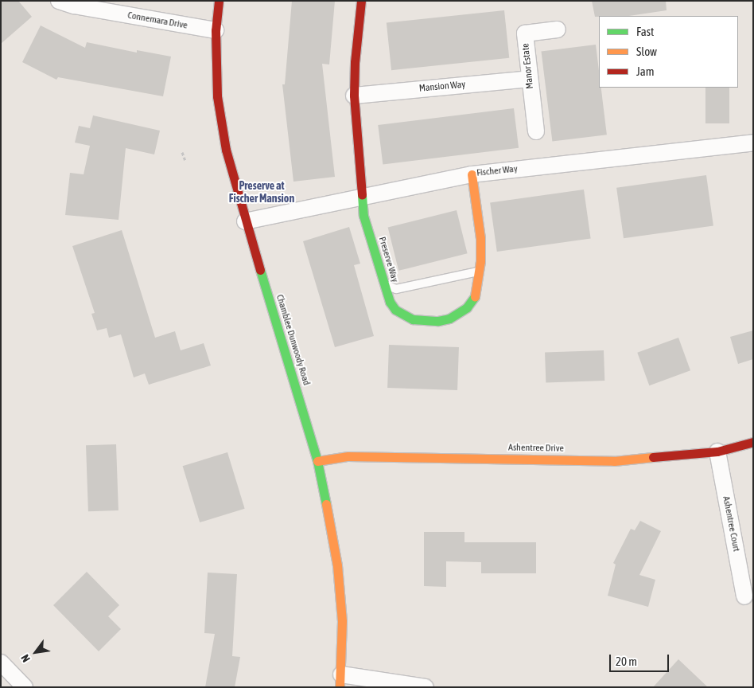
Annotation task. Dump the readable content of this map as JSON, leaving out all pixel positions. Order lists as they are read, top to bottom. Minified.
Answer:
{"streets":{"street":["Connemara Drive","Manor Estate","Mansion Way","Fischer Way","Preserve Way","Chamblee Dunwoody Road","Ashentree Drive","Ashentree Court"]},"crossings":[["Connemara Drive","Chamblee Dunwoody Road"],["Manor Estate","Mansion Way"],["Mansion Way","Preserve Way"],["Fischer Way","Preserve Way"],["Fischer Way","Chamblee Dunwoody Road"],["Chamblee Dunwoody Road","Ashentree Drive"],["Ashentree Drive","Ashentree Court"]],"districts":["Preserve at Fischer Mansion"],"legend":["Fast","Slow","Jam"],"scale_bar":"20 m","north":"bottom left"}
